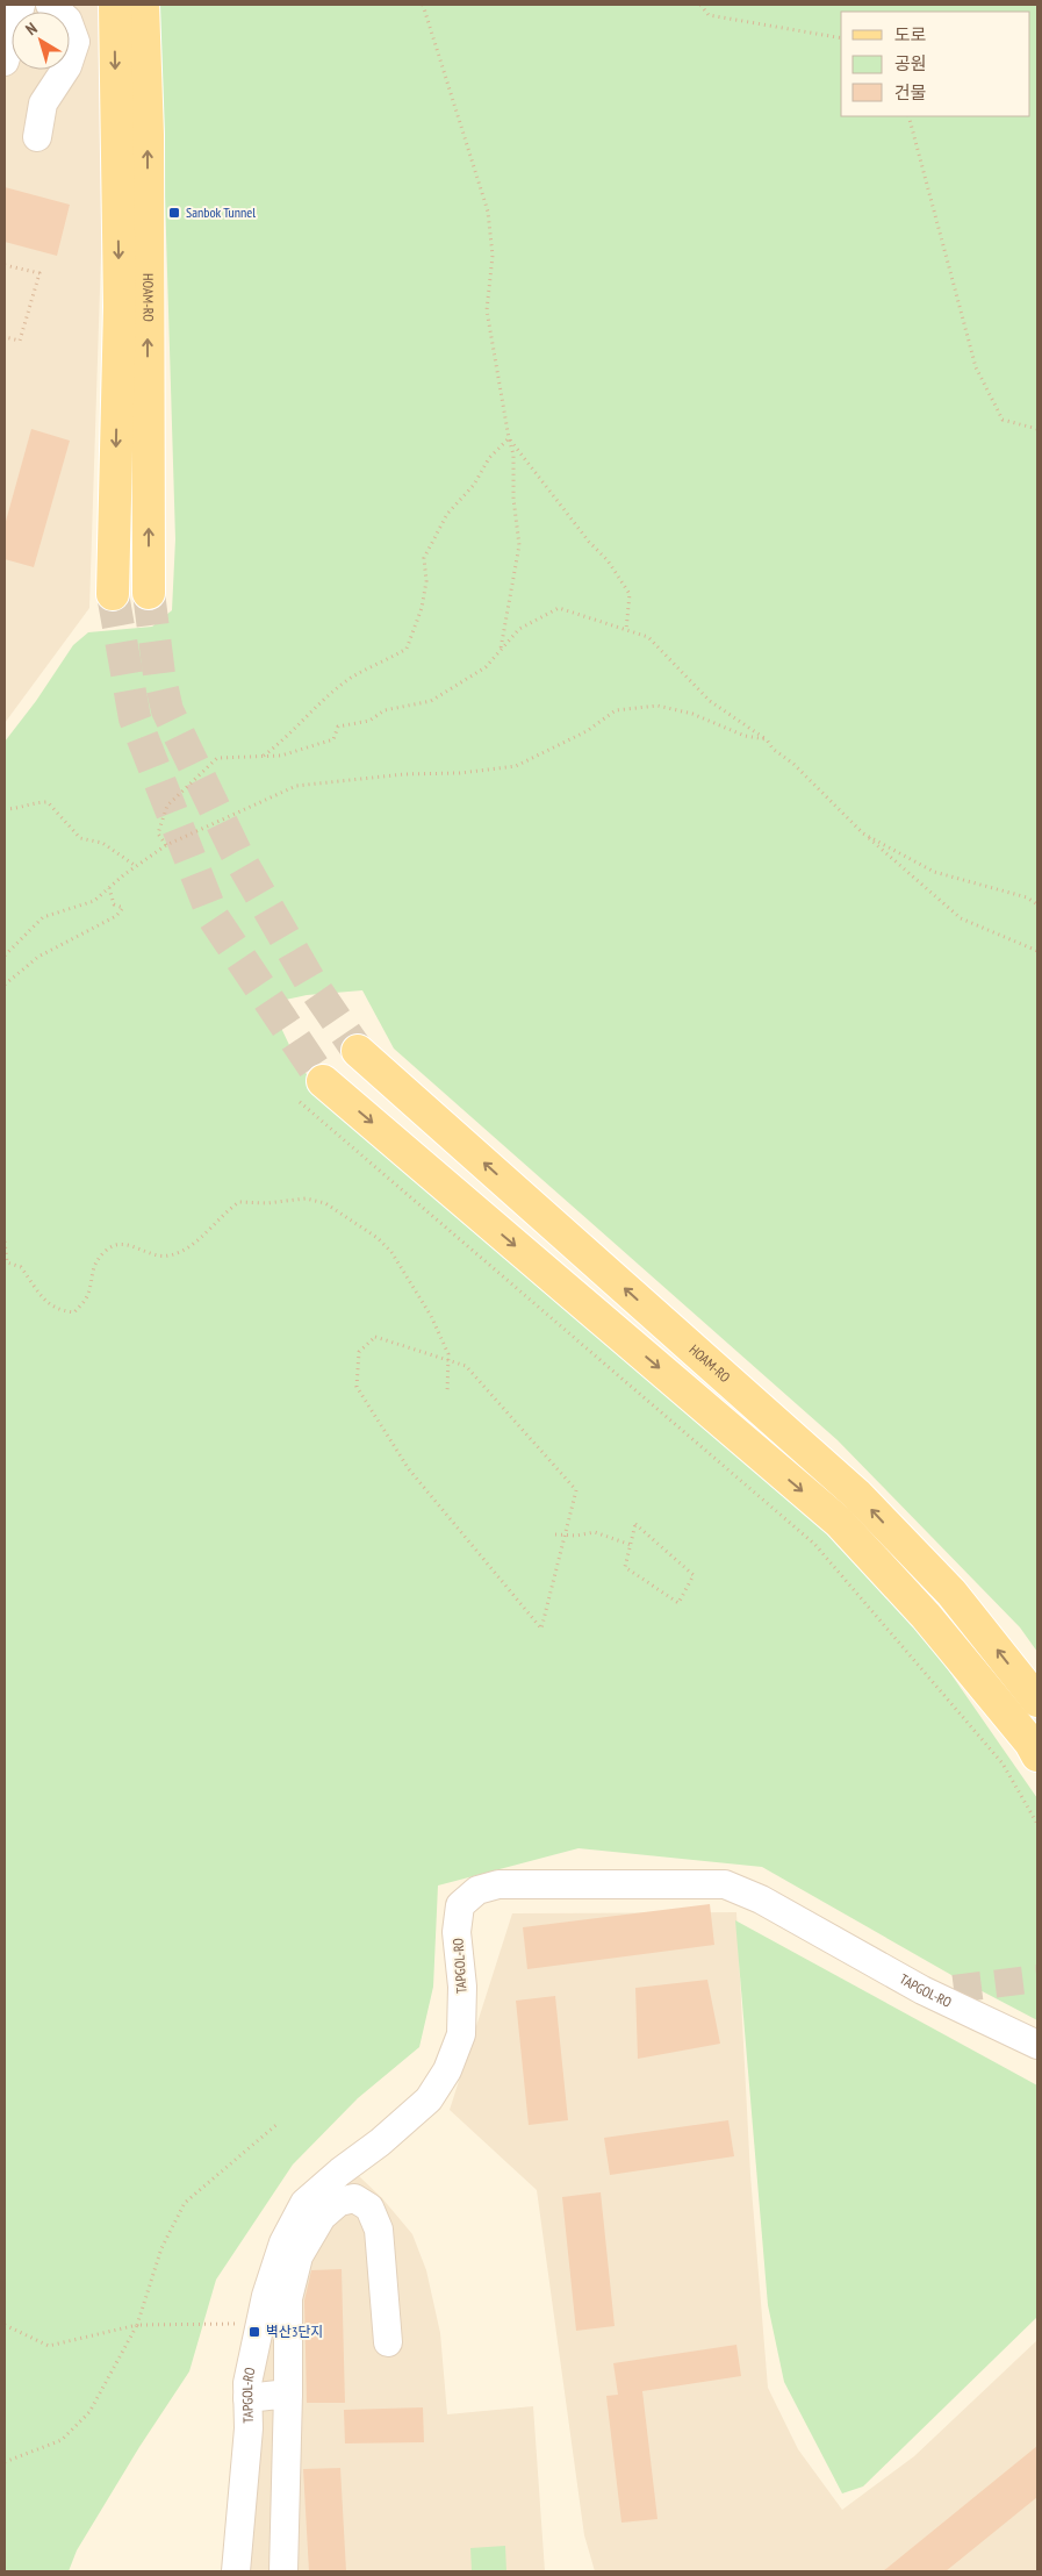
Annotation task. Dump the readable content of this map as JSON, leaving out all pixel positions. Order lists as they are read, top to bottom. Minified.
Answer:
{"streets":{"main road":["HOAM-RO"],"street":["TAPGOL-RO"]},"places":{"transit":["Sanbok Tunnel","벽산3단지"]},"legend":["도로","공원","건물"],"north":"top left"}
